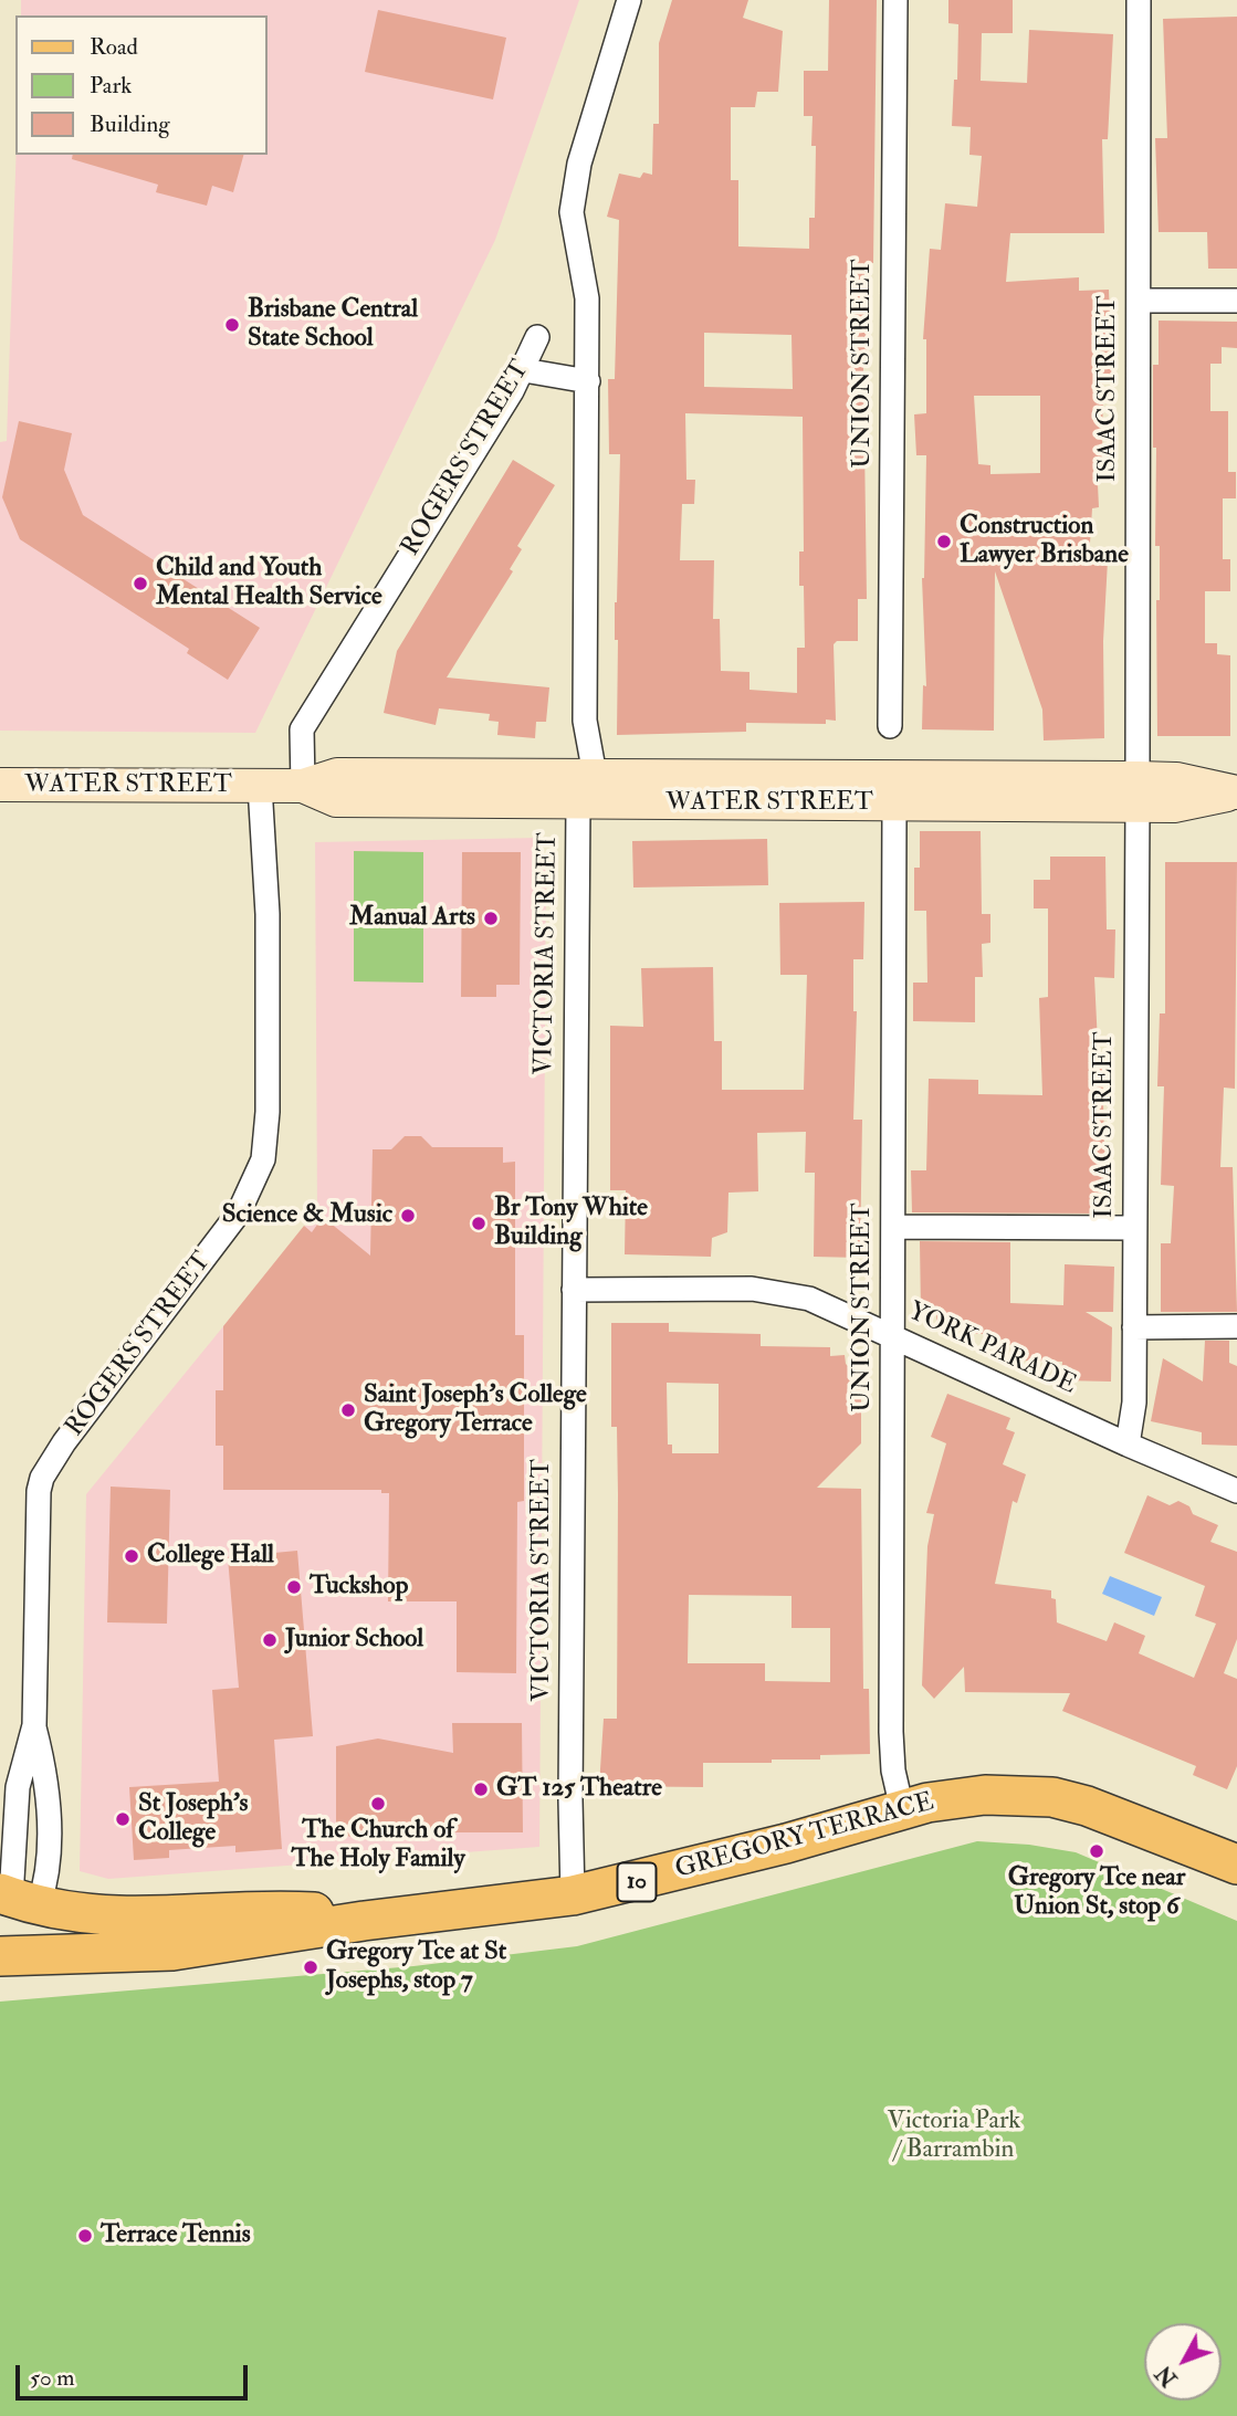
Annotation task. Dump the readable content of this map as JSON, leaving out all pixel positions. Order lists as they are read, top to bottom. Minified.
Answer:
{"streets":{"main road":["ROGERS STREET","WATER STREET","GREGORY TERRACE","10"],"street":["UNION STREET","ISAAC STREET","VICTORIA STREET","YORK PARADE"]},"crossings":[["UNION STREET","WATER STREET"],["UNION STREET","YORK PARADE"],["UNION STREET","GREGORY TERRACE"],["ISAAC STREET","WATER STREET"],["ISAAC STREET","YORK PARADE"],["ROGERS STREET","WATER STREET"],["ROGERS STREET","GREGORY TERRACE"],["WATER STREET","VICTORIA STREET"],["VICTORIA STREET","YORK PARADE"],["VICTORIA STREET","GREGORY TERRACE"]],"parks":["Victoria Park / Barrambin"],"places":["Brisbane Central State School","Construction Lawyer Brisbane","Child and Youth Mental Health Service","Manual Arts","Science & Music","Br Tony White Building","Saint Joseph's College Gregory Terrace","College Hall","Tuckshop","Junior School","GT 125 Theatre","The Church of The Holy Family","St Joseph's College","Gregory Tce near Union St, stop 6","Gregory Tce at St Josephs, stop 7","Terrace Tennis"],"legend":["Road","Park","Building"],"scale_bar":"50 m","north":"bottom left"}
